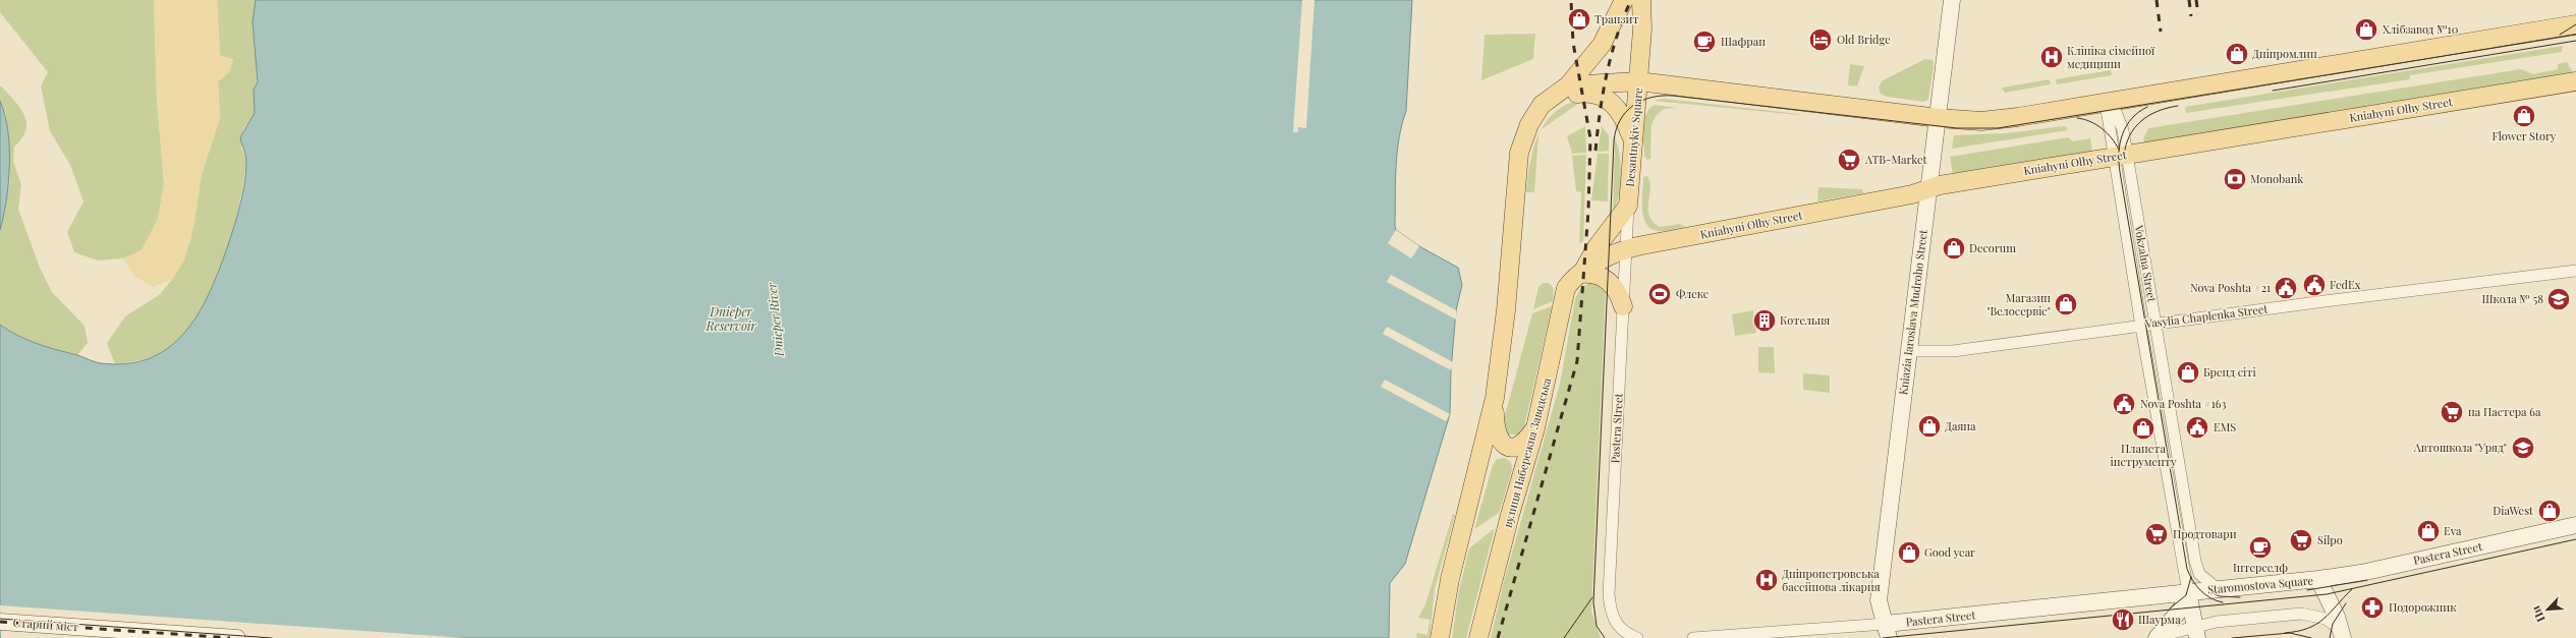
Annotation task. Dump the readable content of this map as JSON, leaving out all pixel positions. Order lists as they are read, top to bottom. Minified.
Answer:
{"streets":{"main road":["Kniahyni Olhy Street","Desantnykiv Square","Kniazia Iaroslava Mudroho Street","Pastera Street","вулиця Набережна Заводська","Staromostova Square","Старий міст"],"street":["Vokzalna Street","Vasylia Chaplenka Street"]},"crossings":[["Kniahyni Olhy Street","Desantnykiv Square"],["Kniahyni Olhy Street","Vokzalna Street"],["Kniahyni Olhy Street","Kniazia Iaroslava Mudroho Street"],["Kniahyni Olhy Street","Pastera Street"],["Kniahyni Olhy Street","вулиця Набережна Заводська"],["Desantnykiv Square","Pastera Street"],["Desantnykiv Square","вулиця Набережна Заводська"],["Vokzalna Street","Vasylia Chaplenka Street"],["Vokzalna Street","Pastera Street"],["Vokzalna Street","Staromostova Square"],["Kniazia Iaroslava Mudroho Street","Vasylia Chaplenka Street"],["Kniazia Iaroslava Mudroho Street","Pastera Street"],["Pastera Street","Staromostova Square"]],"water":["Dnieper Reservoir","Dnieper River"],"places":{"shop":["Транзит","Хлібзавод №10","Дніпромлин","Flower Story","Decorum","Магазин \"Велосервіс\"","Бренд сіті","Даяна","Планета інструменту","DiaWest","Eva","Good year"],"hotel":["Old Bridge"],"cafe":["Шафран","Інтерселф"],"hospital":["Клініка сімейної медицини","Дніпропетровська басейнова лікарня"],"supermarket":["ATB-Market","на Пастера 6а","Продтовари","Silpo"],"bank":["Monobank"],"public building":["FedEx","Nova Poshta #21","Nova Poshta #163","EMS"],"sports":["Флекс"],"school or university":["Школа № 58","Автошкола \"Уряд\""],"building":["Котельня"],"pharmacy":["Подорожник"],"restaurant":["Шаурма"]},"north":"bottom left"}
